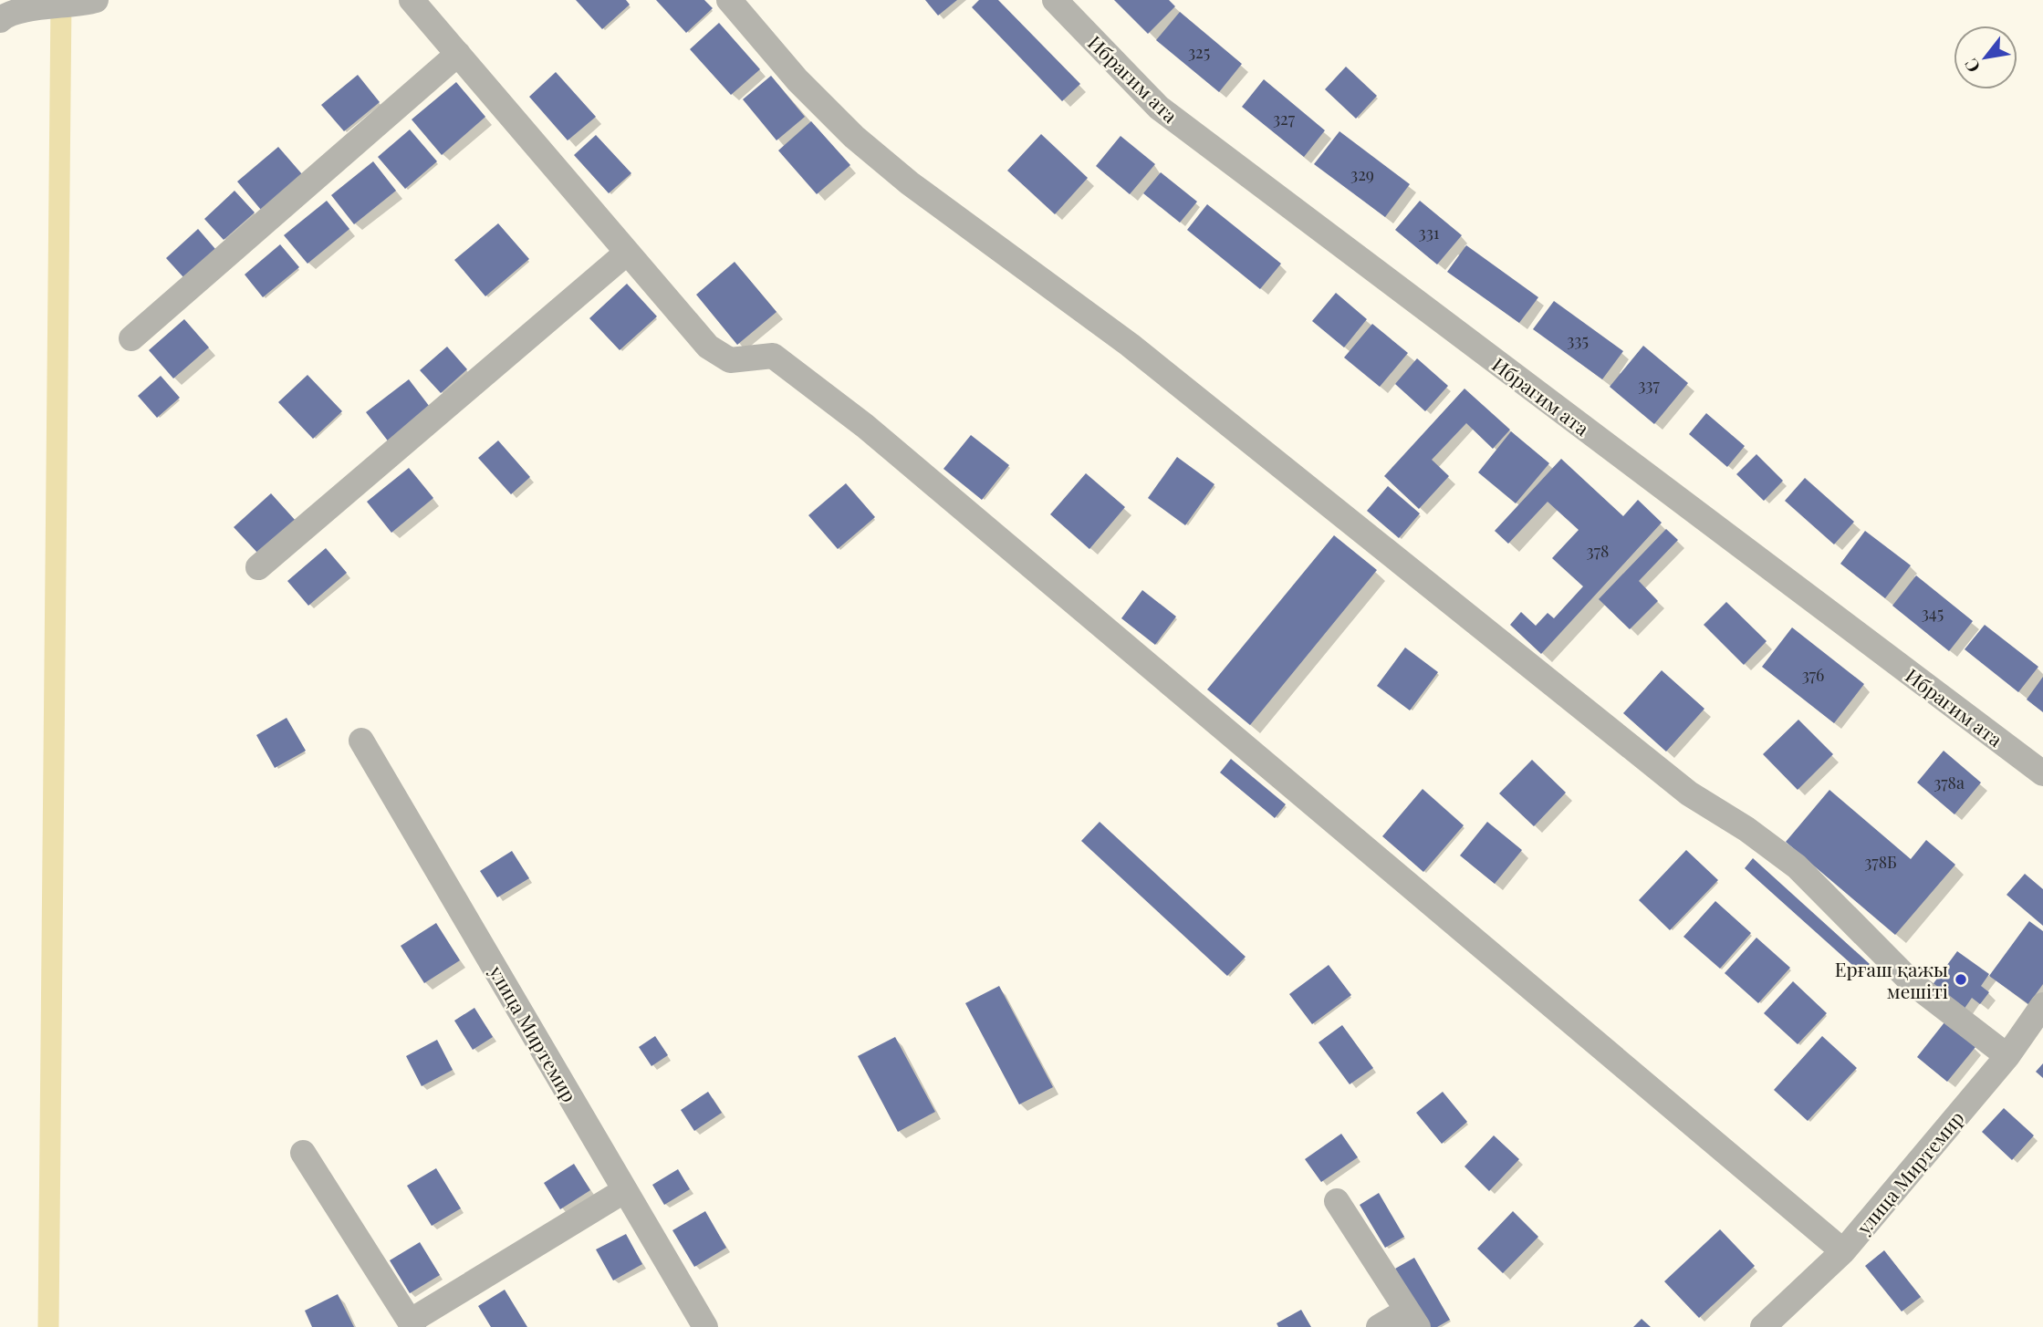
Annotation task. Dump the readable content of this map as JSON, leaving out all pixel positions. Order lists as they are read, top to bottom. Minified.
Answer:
{"streets":{"street":["Ибрагим ата","улица Миртемир"]},"places":["Ерғаш қажы мешіті"],"house_numbers":["325","327","329","331","335","337","378","345","376","378а","378Б"],"north":"bottom left"}
